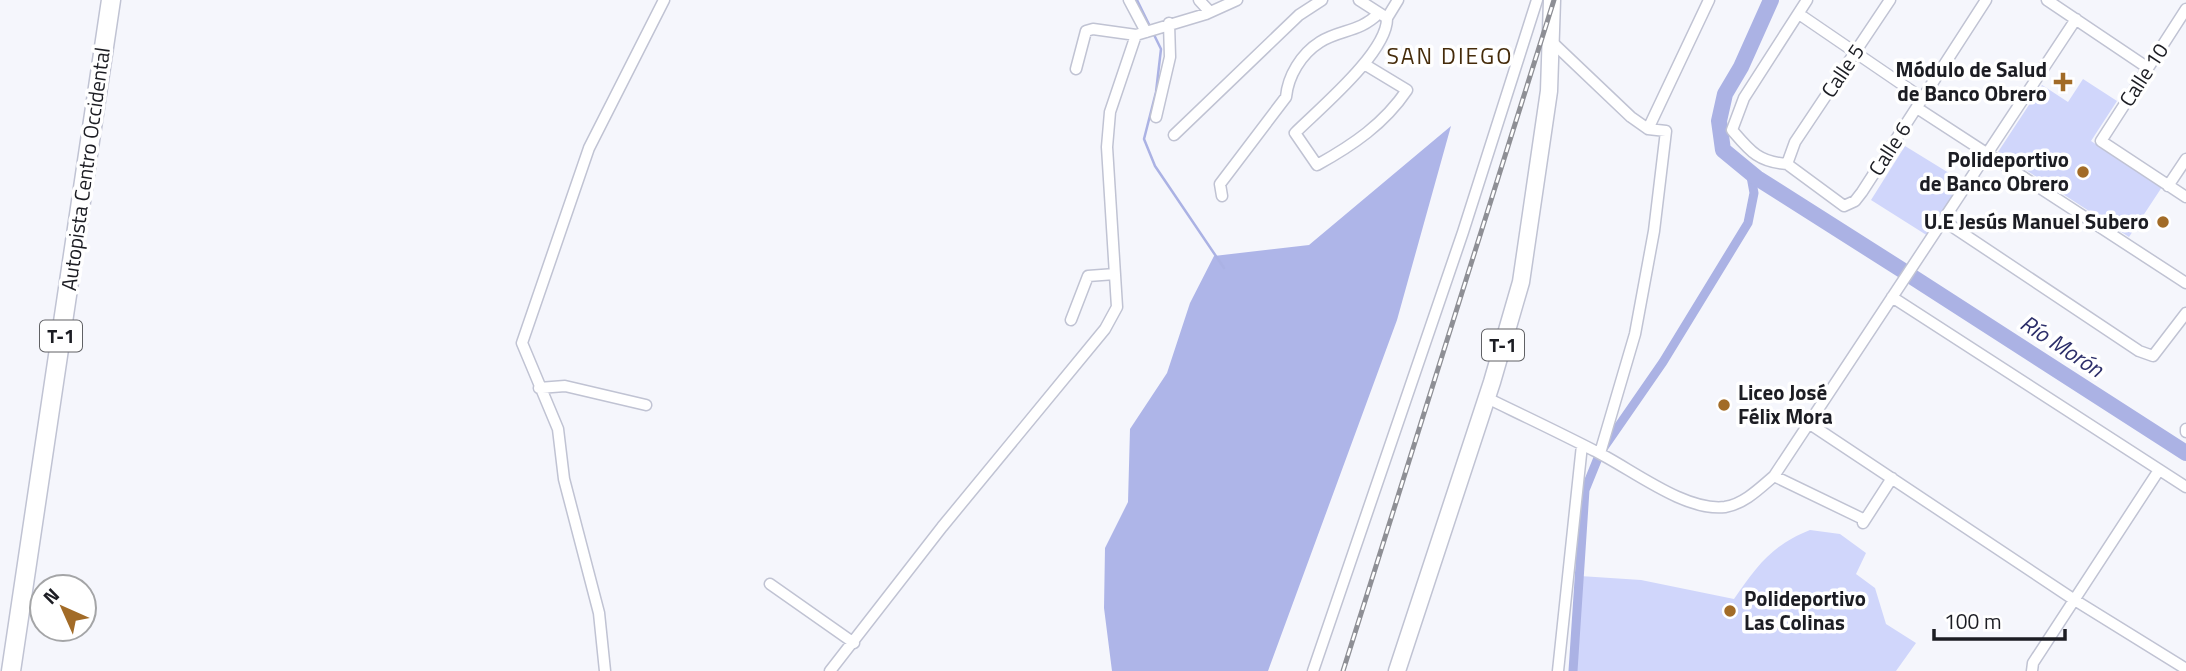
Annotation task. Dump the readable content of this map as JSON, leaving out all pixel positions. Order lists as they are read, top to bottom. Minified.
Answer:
{"streets":{"highway":["Autopista Centro Occidental","T-1"],"street":["Calle 5","Calle 10","Calle 6"]},"crossings":[["Calle 5","Calle 6"]],"districts":["SAN DIEGO"],"water":["Río Morón"],"places":{"health":["Módulo de Salud de Banco Obrero"],"other":["Polideportivo de Banco Obrero","U.E Jesús Manuel Subero","Liceo José Félix Mora","Polideportivo Las Colinas"]},"scale_bar":"100 m","north":"top left"}
